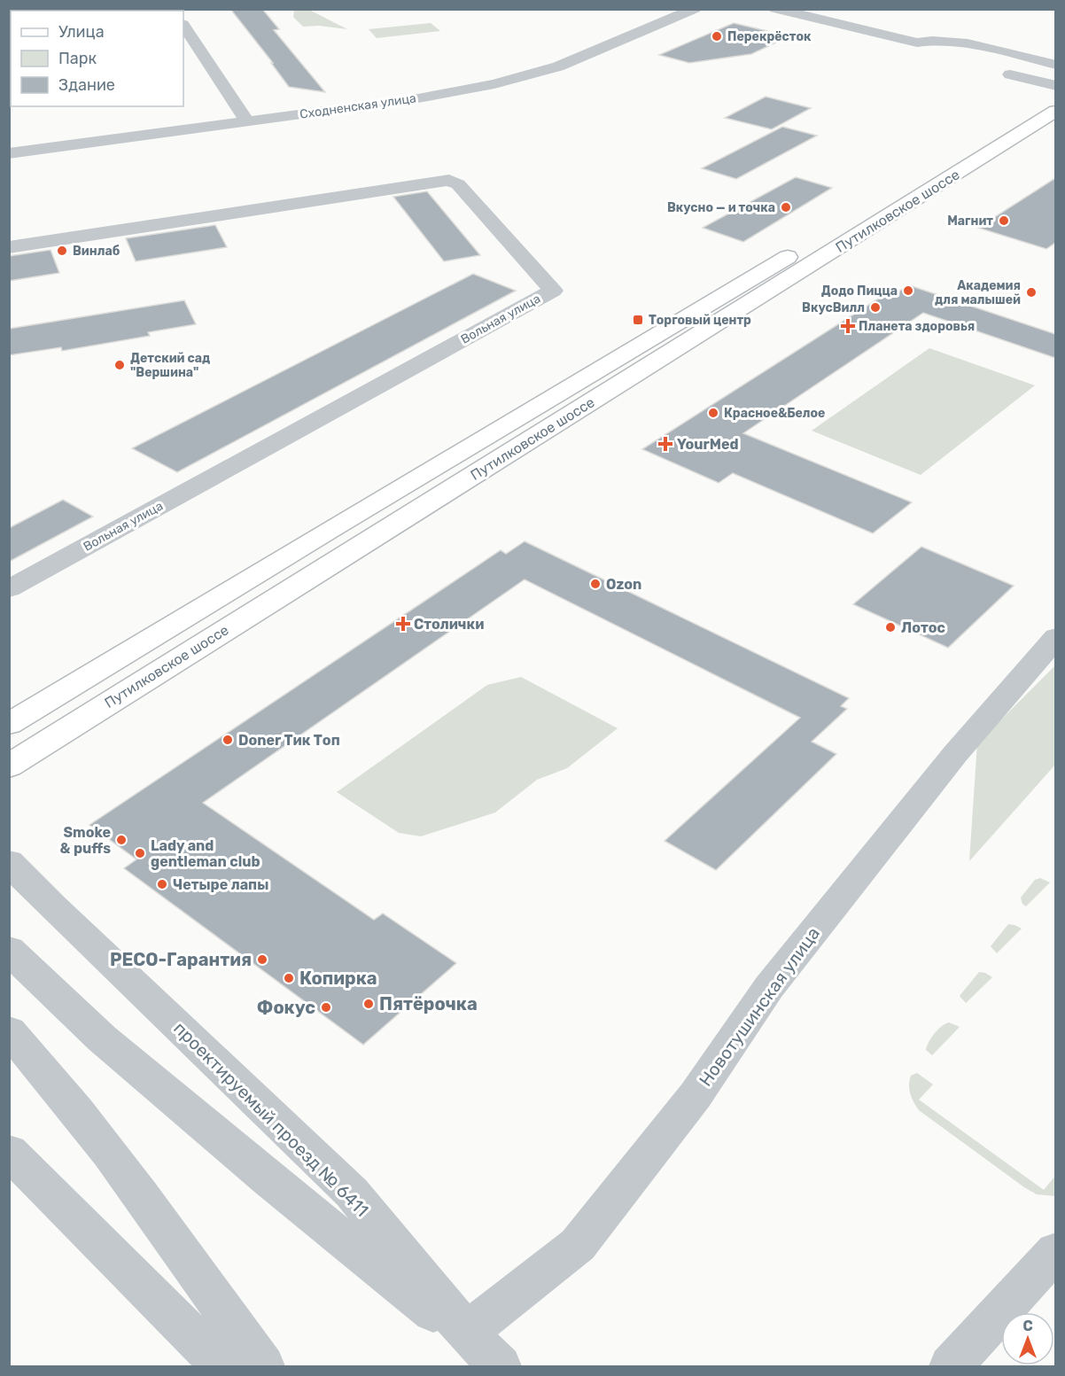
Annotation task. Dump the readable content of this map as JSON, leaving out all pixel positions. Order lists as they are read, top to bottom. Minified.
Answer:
{"streets":{"main road":["Путилковское шоссе"],"street":["Сходненская улица","Вольная улица","Новотушинская улица","проектируемый проезд № 6411"]},"crossings":[["Новотушинская улица","проектируемый проезд № 6411"]],"places":{"other":["Перекрёсток","Вкусно — и точка","Магнит","Винлаб","Додо Пицца","Академия для малышей","ВкусВилл","Детский сад \"Вершина\"","Красное&Белое","Ozon","Лотос","Doner Тик Топ","Smoke & puffs","Lady and gentleman club","Четыре лапы","РЕСО-Гарантия","Копирка","Пятёрочка","Фокус"],"transit":["Торговый центр"],"health":["Планета здоровья","YourMed","Столички"]},"legend":["Улица","Парк","Здание"],"north":"top"}
